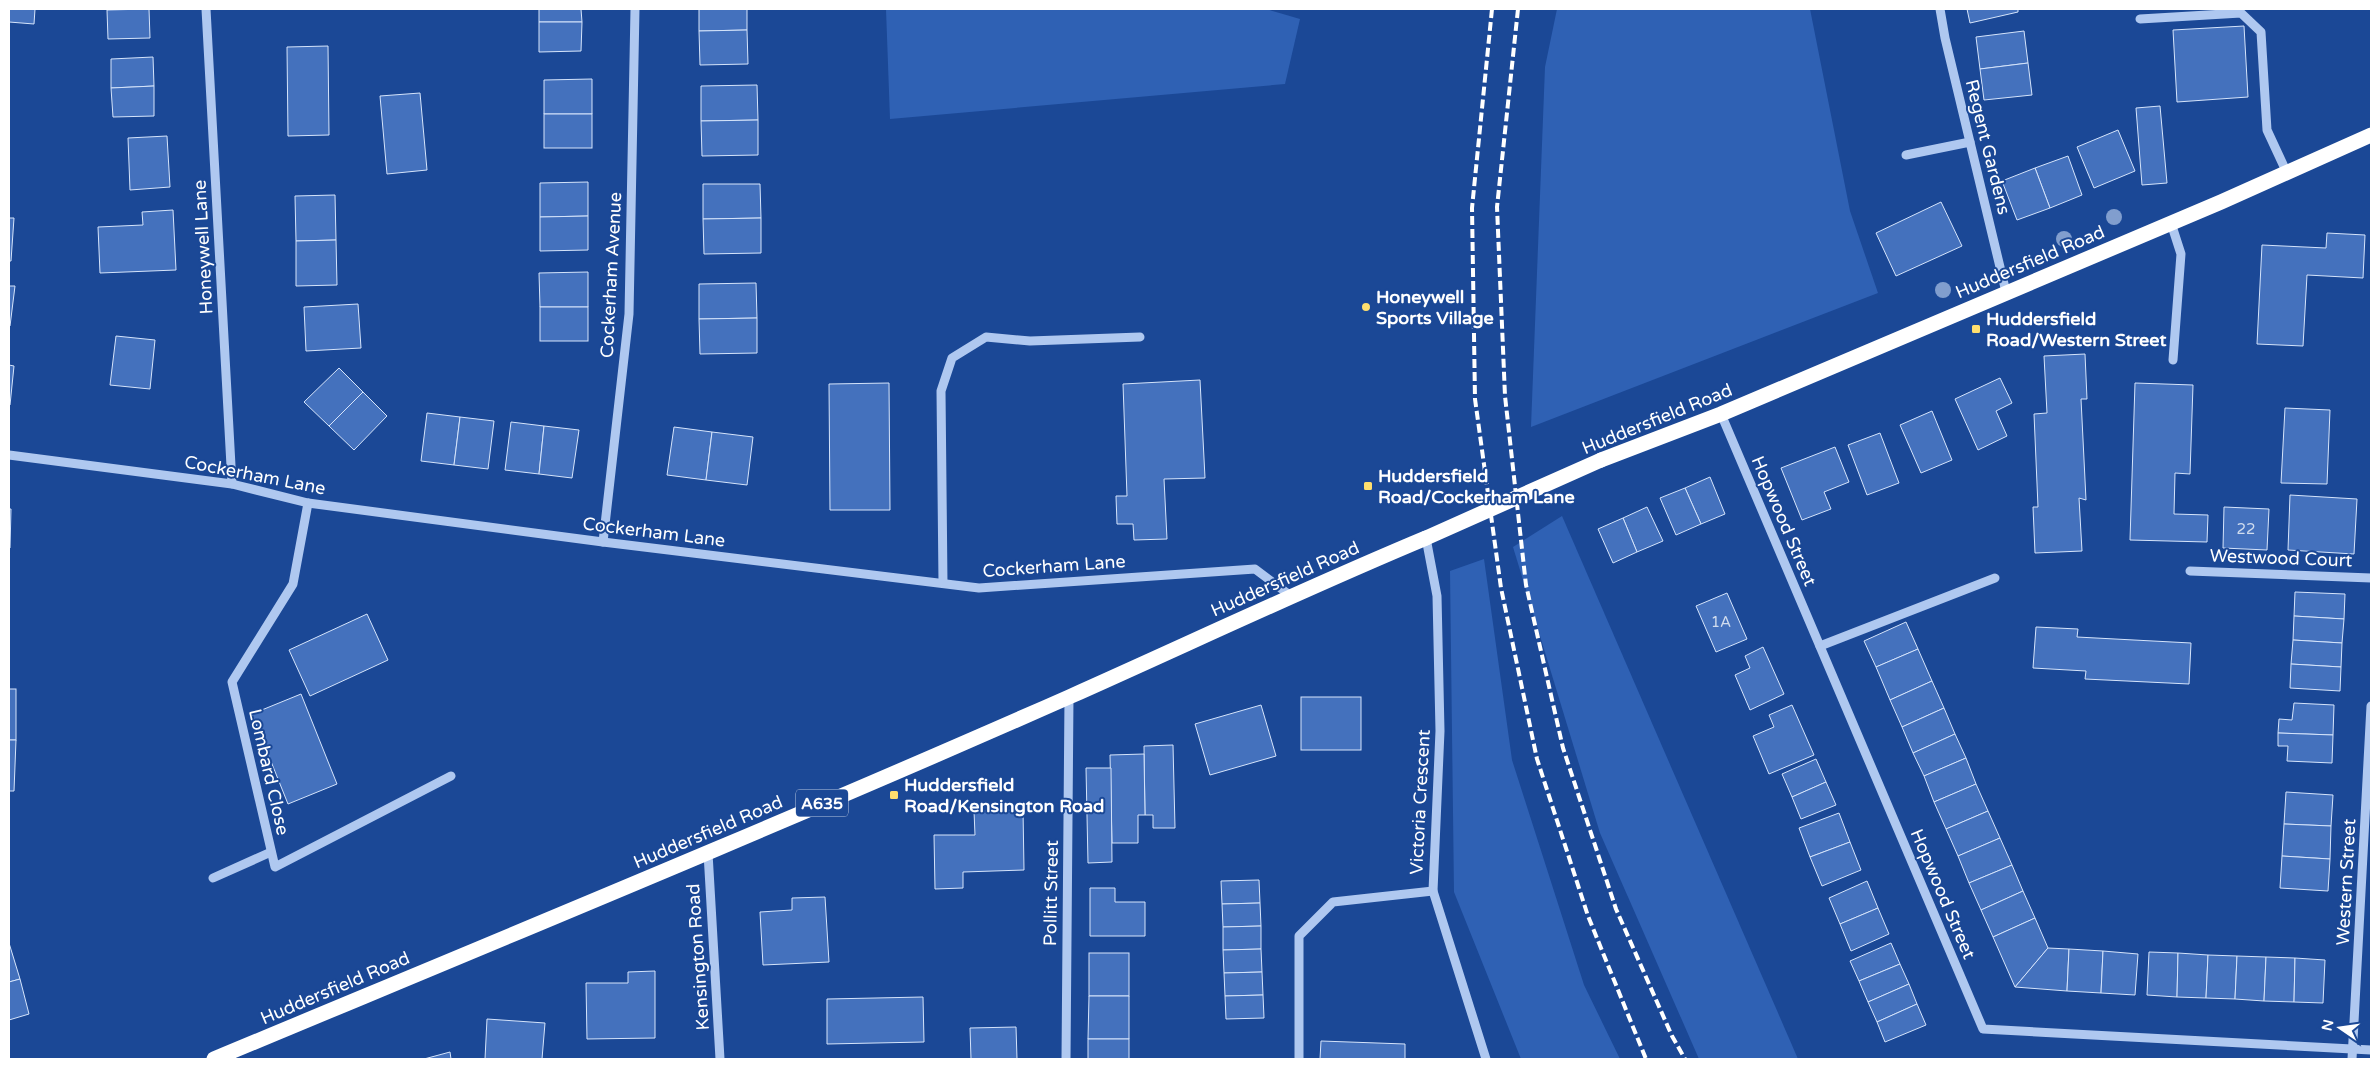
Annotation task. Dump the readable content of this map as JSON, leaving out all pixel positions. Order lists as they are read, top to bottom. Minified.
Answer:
{"streets":{"highway":["Huddersfield Road","A635"],"street":["Regent Gardens","Honeywell Lane","Cockerham Avenue","Cockerham Lane","Hopwood Street","Westwood Court","Lombard Close","Victoria Crescent","Western Street","Pollitt Street","Kensington Road"]},"crossings":[["Regent Gardens","Huddersfield Road"],["Honeywell Lane","Cockerham Lane"],["Huddersfield Road","Cockerham Lane"],["Huddersfield Road","Hopwood Street"],["Huddersfield Road","Victoria Crescent"],["Huddersfield Road","Pollitt Street"],["Huddersfield Road","Kensington Road"],["Cockerham Avenue","Cockerham Lane"],["Cockerham Lane","Lombard Close"],["Hopwood Street","Western Street"]],"places":{"other":["Honeywell Sports Village"],"transit":["Huddersfield Road/Western Street","Huddersfield Road/Cockerham Lane","Huddersfield Road/Kensington Road"]},"house_numbers":["22","1A"],"north":"left"}
